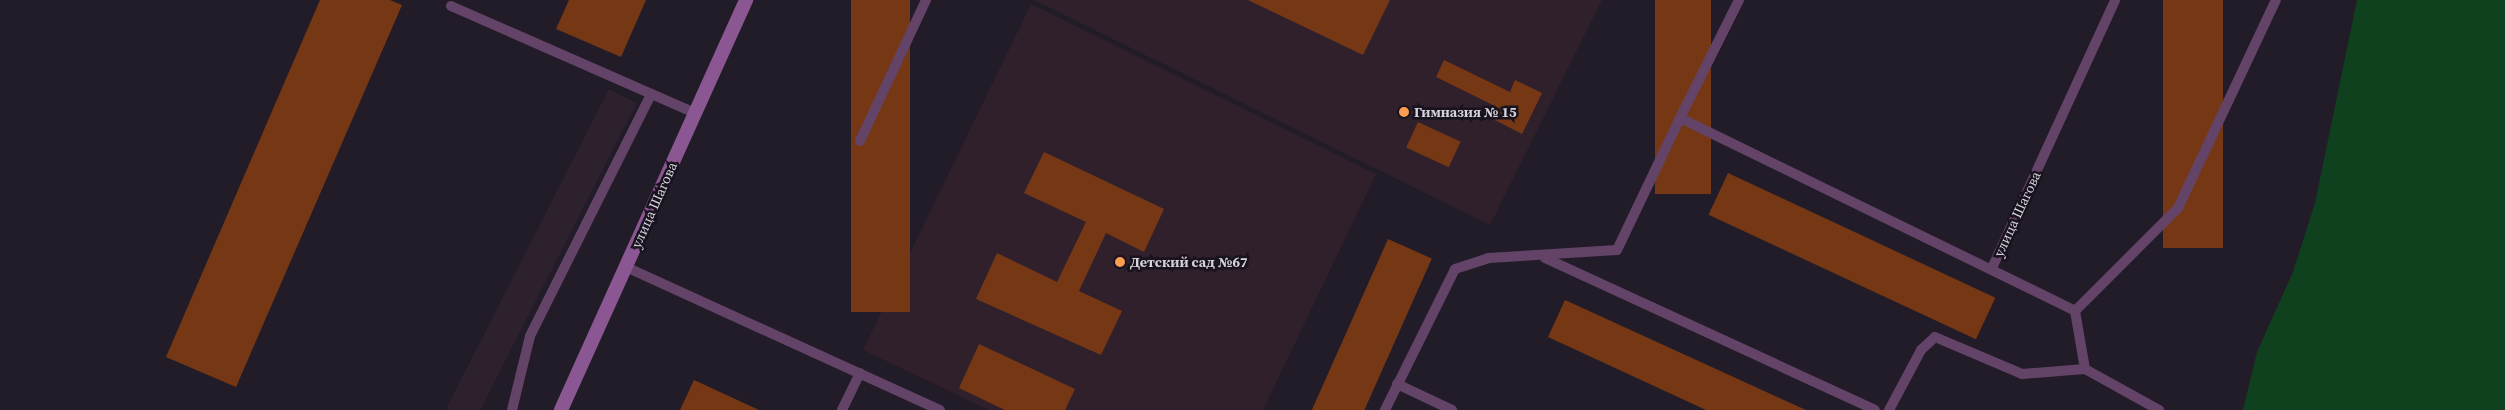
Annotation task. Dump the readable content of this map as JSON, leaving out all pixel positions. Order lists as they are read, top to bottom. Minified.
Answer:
{"streets":{"main road":["улица Шагова"]},"places":["Гимназия № 15","Детский сад №67"]}
